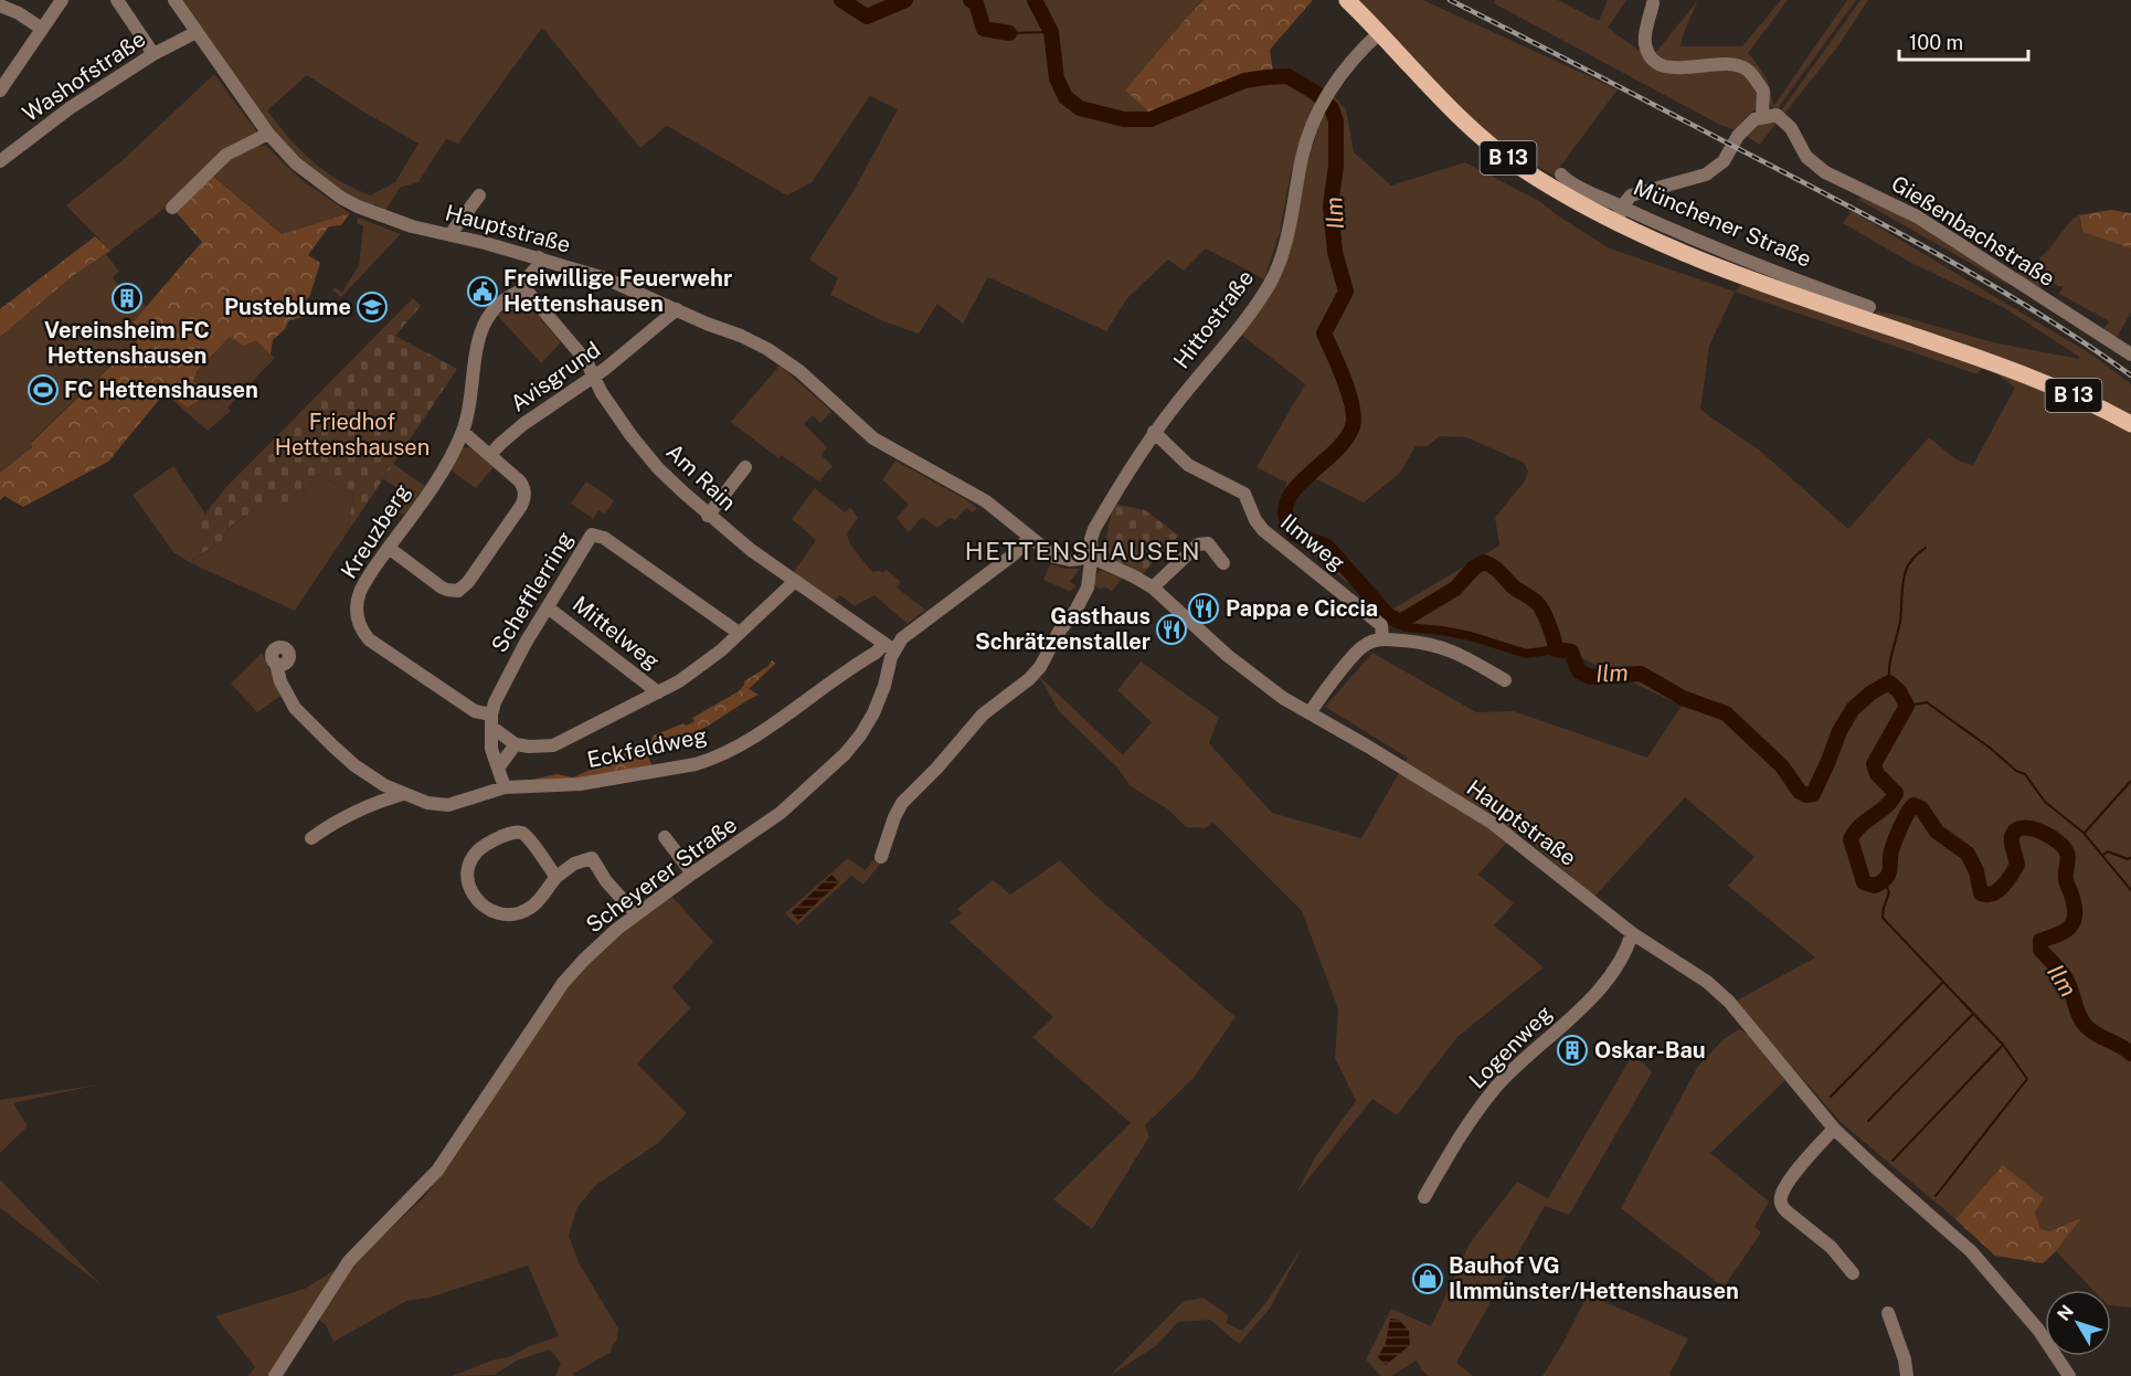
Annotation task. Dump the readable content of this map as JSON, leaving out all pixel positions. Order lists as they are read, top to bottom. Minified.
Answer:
{"streets":{"main road":["B 13","Münchener Straße"],"street":["Washofstraße","Hauptstraße","Gießenbachstraße","Hittostraße","Avisgrund","Am Rain","Kreuzberg","Ilmweg","Schefflerring","Mittelweg","Eckfeldweg","Scheyerer Straße","Logenweg"]},"crossings":[["Washofstraße","Hauptstraße"],["B 13","Münchener Straße"],["Münchener Straße","Hittostraße"],["Hauptstraße","Hittostraße"],["Hauptstraße","Avisgrund"],["Hauptstraße","Scheyerer Straße"],["Hauptstraße","Logenweg"],["Hittostraße","Ilmweg"],["Avisgrund","Am Rain"],["Am Rain","Kreuzberg"],["Am Rain","Eckfeldweg"],["Am Rain","Scheyerer Straße"],["Kreuzberg","Schefflerring"],["Schefflerring","Mittelweg"],["Schefflerring","Eckfeldweg"],["Eckfeldweg","Scheyerer Straße"]],"districts":["HETTENSHAUSEN"],"water":["Ilm"],"parks":["Friedhof Hettenshausen"],"places":{"public building":["Freiwillige Feuerwehr Hettenshausen"],"building":["Vereinsheim FC Hettenshausen","Oskar-Bau"],"school or university":["Pusteblume"],"sports":["FC Hettenshausen"],"restaurant":["Pappa e Ciccia","Gasthaus Schrätzenstaller"],"shop":["Bauhof VG Ilmmünster/Hettenshausen"]},"scale_bar":"100 m","north":"top left"}
